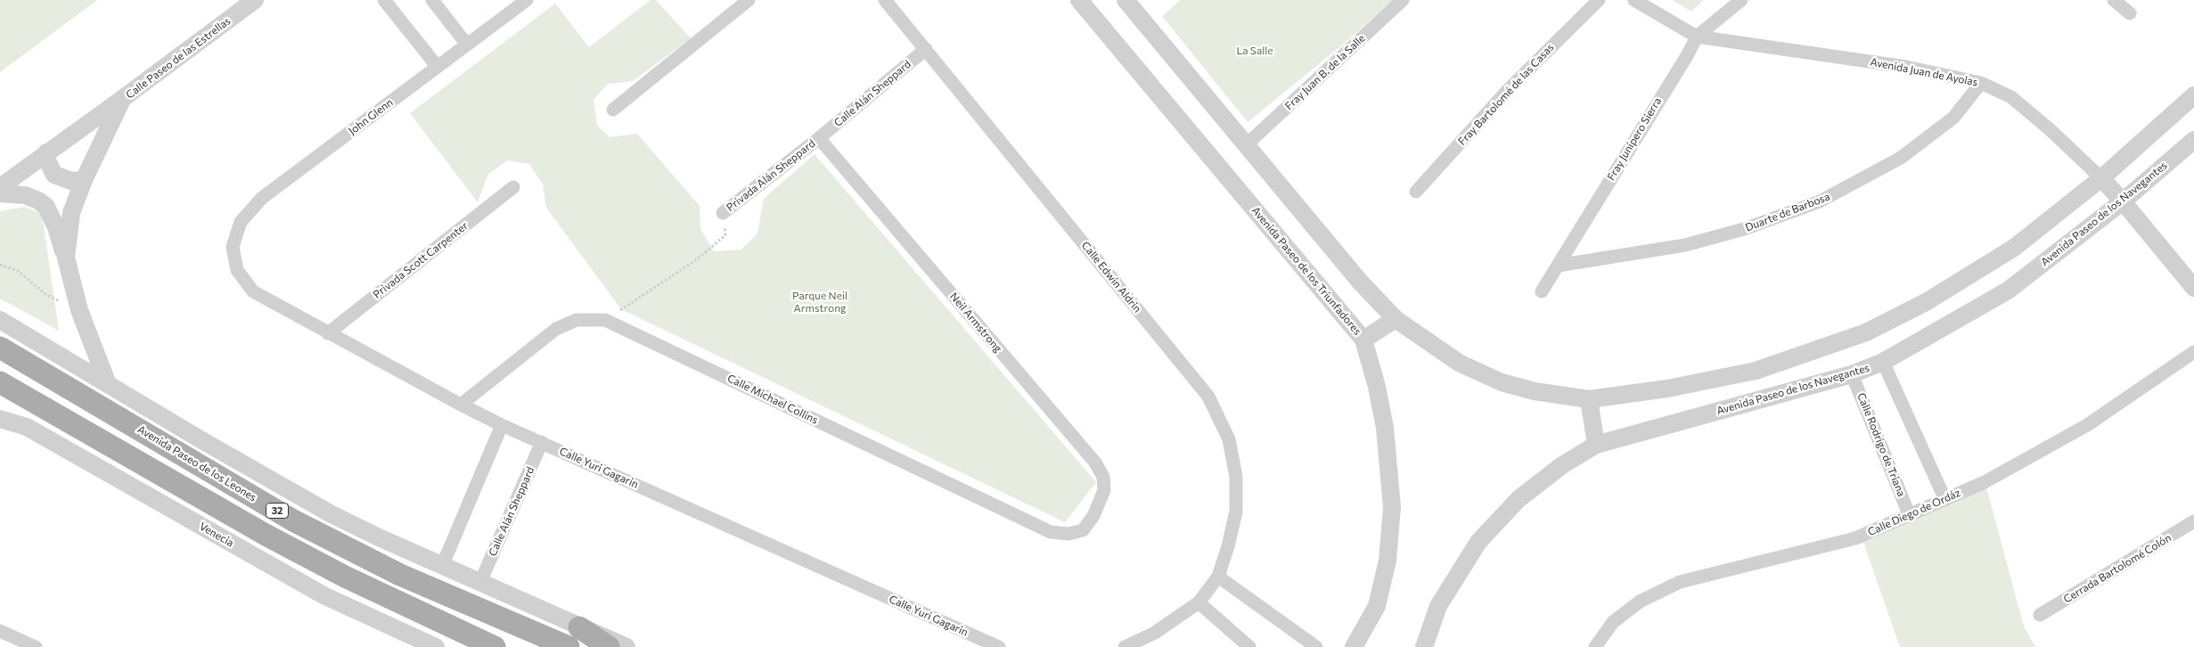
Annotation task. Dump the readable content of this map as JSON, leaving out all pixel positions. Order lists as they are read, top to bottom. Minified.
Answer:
{"streets":{"main road":["Avenida Paseo de los Leones","32"],"street":["Calle Paseo de las Estrellas","Fray Juan B. de la Salle","Avenida Juan de Ayolas","Calle Alán Sheppard","Fray Bartolomé de las Casas","John Glenn","Fray Junípero Sierra","Privada Alán Sheppard","Duarte de Barbosa","Avenida Paseo de los Navegantes","Privada Scott Carpenter","Avenida Paseo de los Triunfadores","Calle Edwin Aldrin","Neil Armstrong","Calle Michael Collins","Calle Rodrigo de Triana","Calle Yuri Gagarin","Calle Diego de Ordáz","Venecia","Cerrada Bartolomé Colón"]},"crossings":[["Avenida Juan de Ayolas","Fray Junípero Sierra"],["Avenida Juan de Ayolas","Duarte de Barbosa"],["Avenida Juan de Ayolas","Avenida Paseo de los Navegantes"],["Calle Alán Sheppard","Privada Alán Sheppard"],["Calle Alán Sheppard","Calle Edwin Aldrin"],["Calle Alán Sheppard","Neil Armstrong"],["Calle Alán Sheppard","Calle Yuri Gagarin"],["John Glenn","Calle Yuri Gagarin"],["Fray Junípero Sierra","Duarte de Barbosa"],["Privada Alán Sheppard","Neil Armstrong"],["Avenida Paseo de los Navegantes","Calle Rodrigo de Triana"],["Privada Scott Carpenter","Calle Yuri Gagarin"],["Neil Armstrong","Calle Michael Collins"],["Calle Michael Collins","Calle Yuri Gagarin"],["Calle Rodrigo de Triana","Calle Diego de Ordáz"]],"parks":["La Salle","Parque Neil Armstrong"]}
